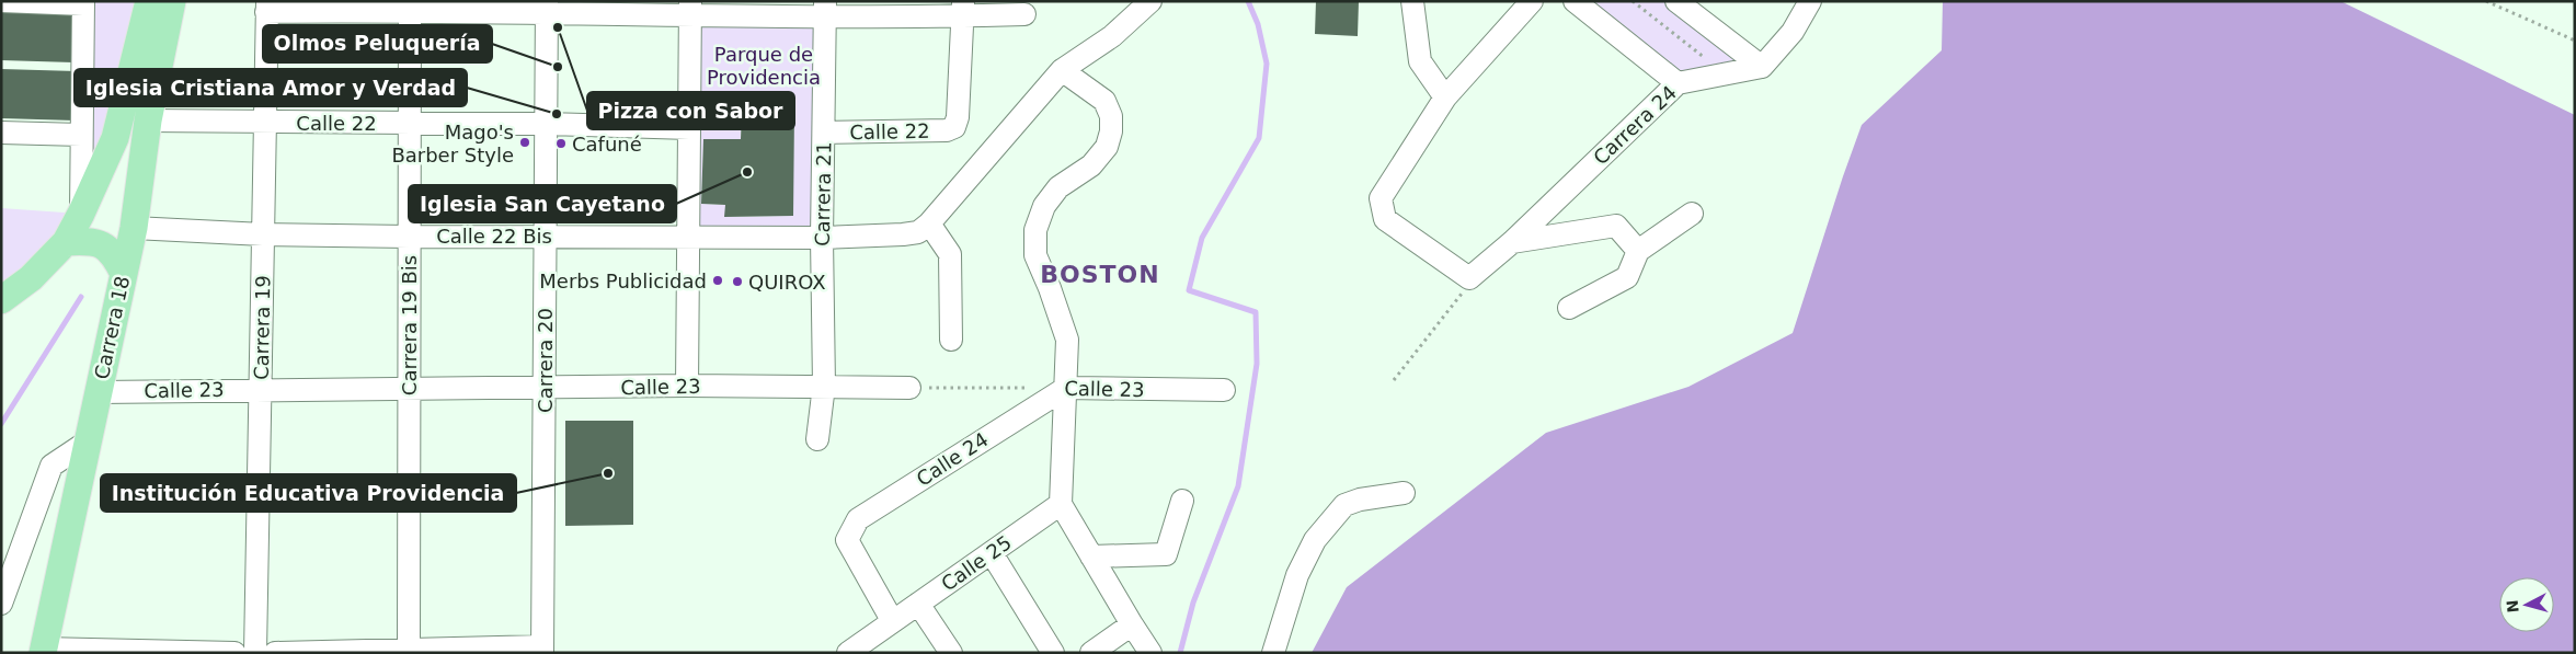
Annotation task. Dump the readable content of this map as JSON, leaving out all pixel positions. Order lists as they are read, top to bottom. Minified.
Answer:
{"streets":{"main road":["Carrera 18"],"street":["Calle 22","Carrera 24","Carrera 21","Calle 22 Bis","Carrera 19 Bis","Carrera 19","Carrera 20","Calle 23","Calle 24","Calle 25"]},"crossings":[["Calle 22","Carrera 21"],["Calle 22","Carrera 19 Bis"],["Calle 22","Carrera 18"],["Calle 22","Carrera 19"],["Calle 22","Carrera 20"],["Carrera 21","Calle 22 Bis"],["Carrera 21","Calle 23"],["Calle 22 Bis","Carrera 19 Bis"],["Calle 22 Bis","Carrera 18"],["Calle 22 Bis","Carrera 19"],["Calle 22 Bis","Carrera 20"],["Carrera 19 Bis","Calle 23"],["Carrera 18","Calle 23"],["Carrera 19","Calle 23"],["Carrera 20","Calle 23"],["Calle 23","Calle 24"],["Calle 24","Calle 25"]],"districts":["BOSTON"],"parks":["Parque de Providencia"],"places":["Pizza con Sabor","Olmos Peluquería","Iglesia Cristiana Amor y Verdad","Mago's Barber Style","Cafuné","Iglesia San Cayetano","Merbs Publicidad","QUIROX","Institución Educativa Providencia"],"north":"left"}
